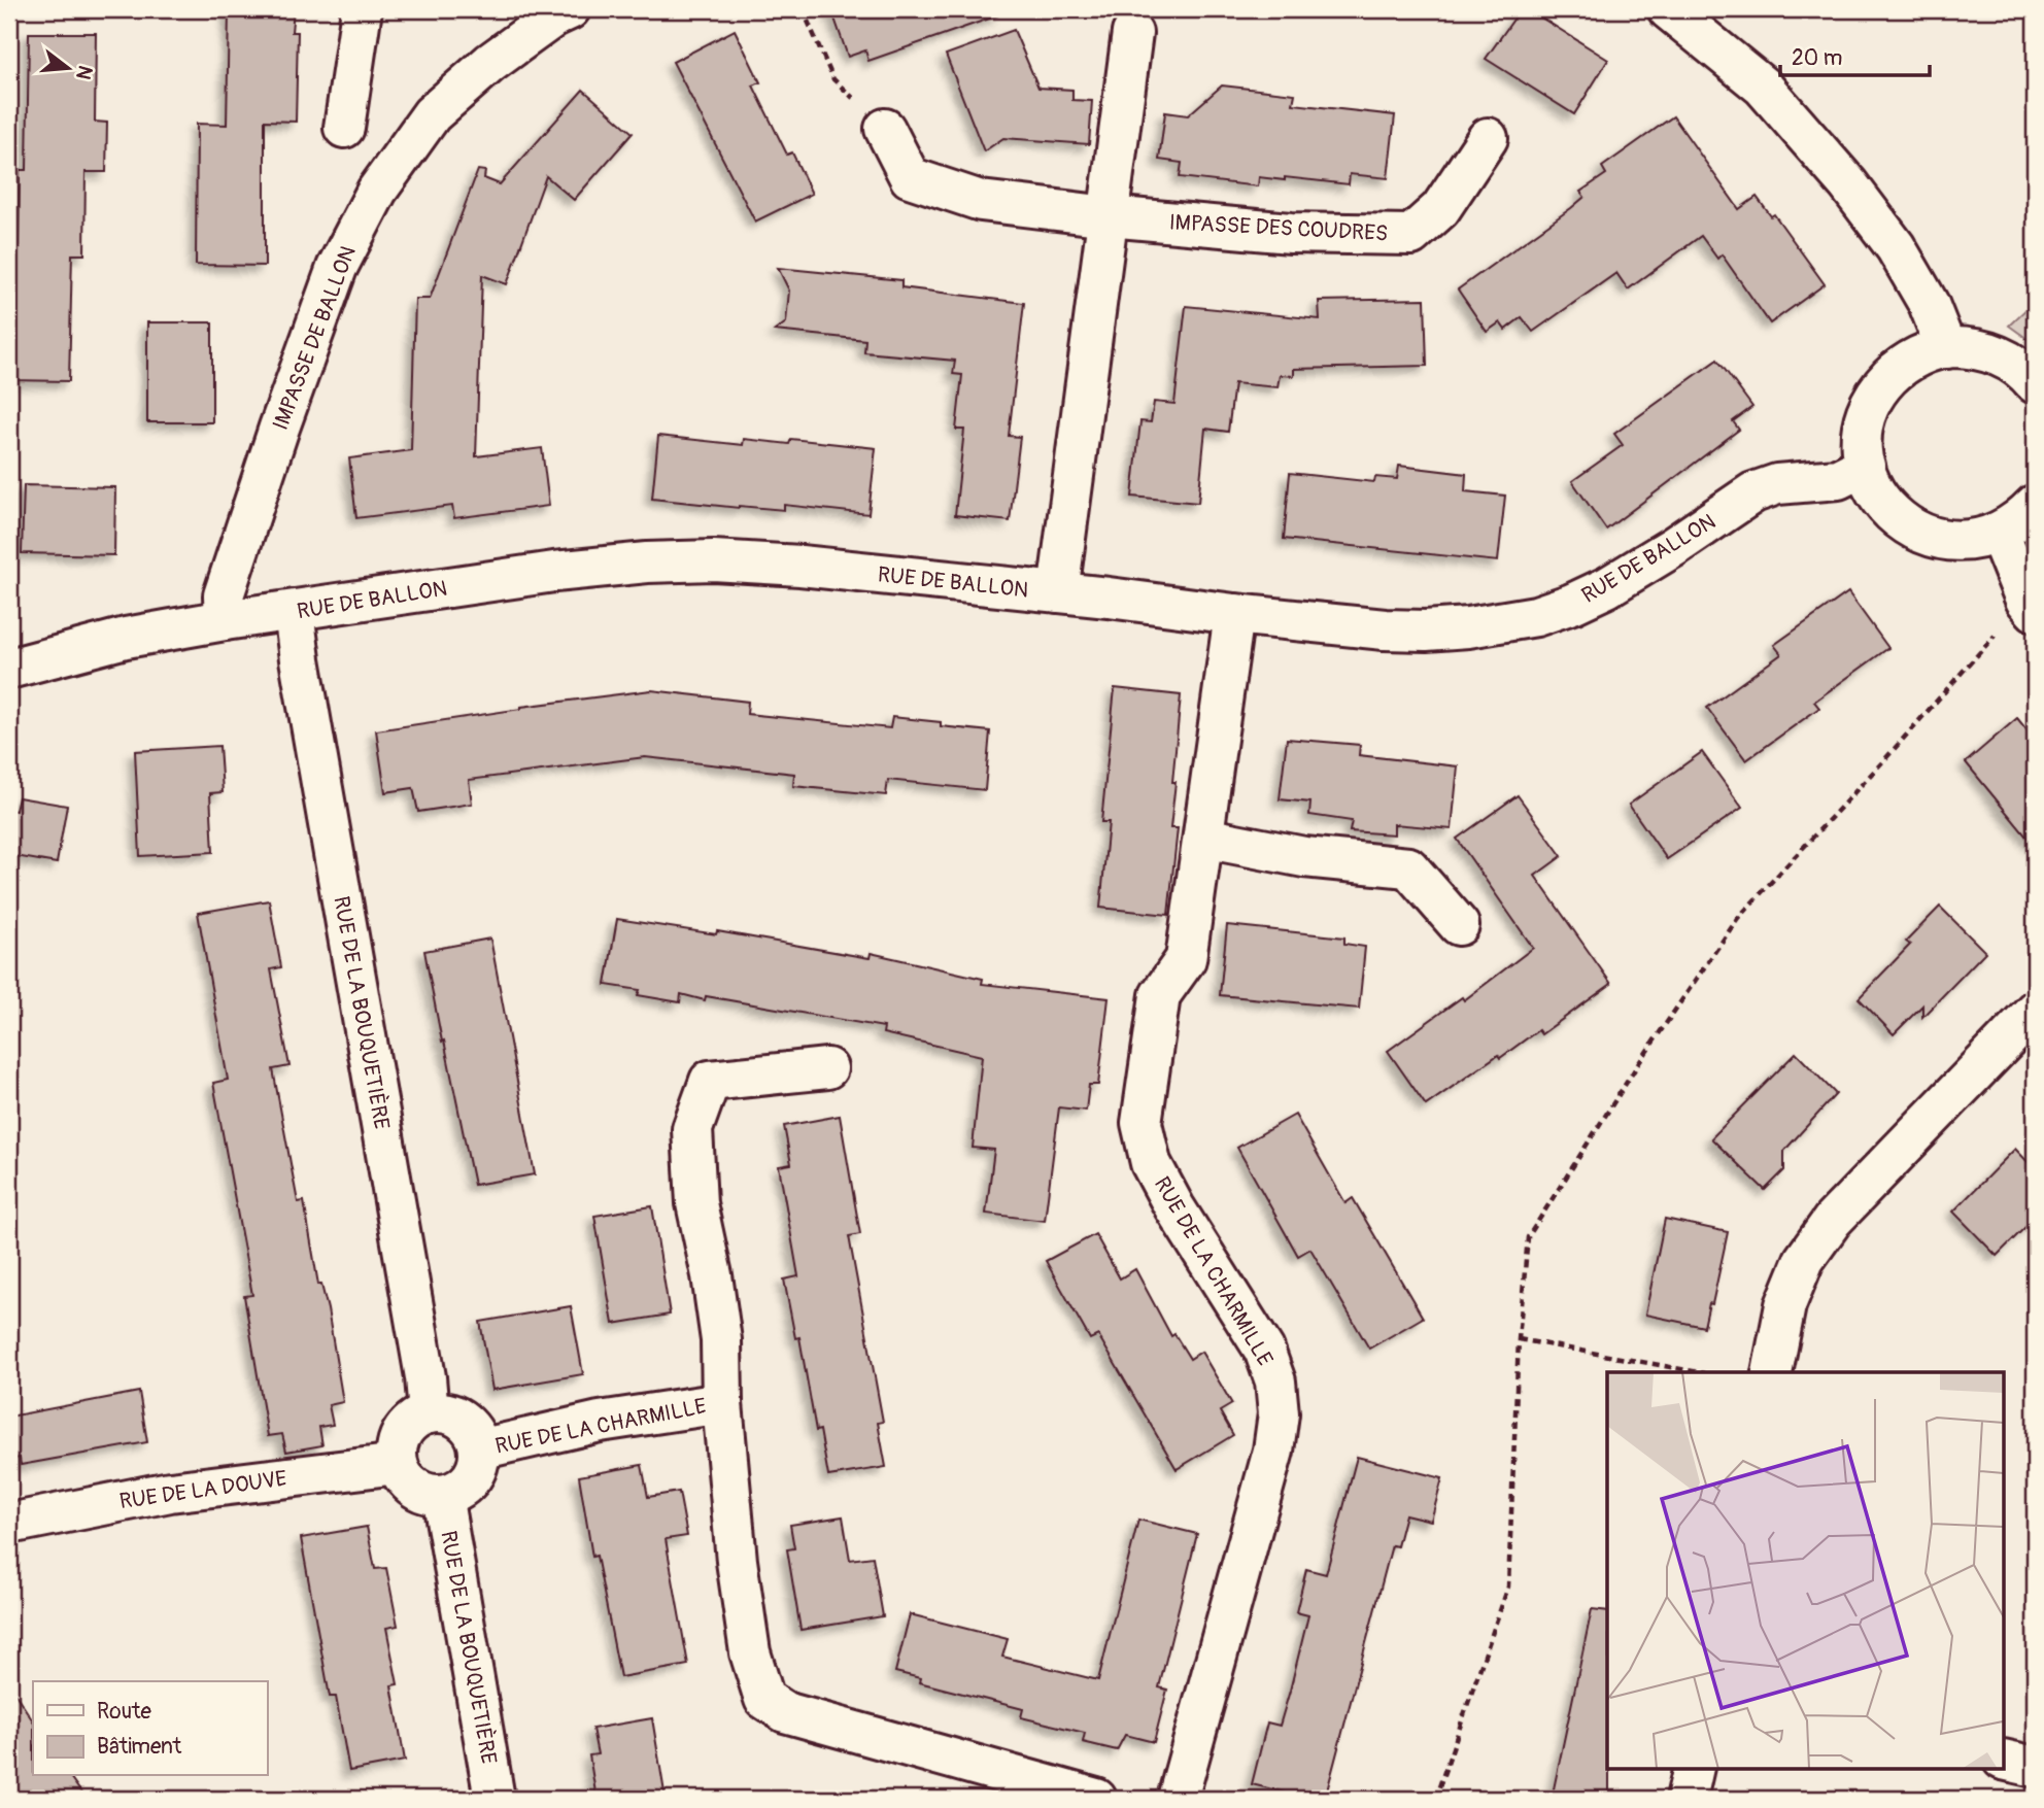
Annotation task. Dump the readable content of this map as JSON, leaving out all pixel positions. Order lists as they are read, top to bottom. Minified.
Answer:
{"streets":{"street":["IMPASSE DES COUDRES","IMPASSE DE BALLON","RUE DE BALLON","RUE DE LA BOUQUETIÈRE","RUE DE LA CHARMILLE","RUE DE LA DOUVE"]},"crossings":[["IMPASSE DE BALLON","RUE DE BALLON"],["RUE DE BALLON","RUE DE LA BOUQUETIÈRE"],["RUE DE BALLON","RUE DE LA CHARMILLE"],["RUE DE LA BOUQUETIÈRE","RUE DE LA CHARMILLE"],["RUE DE LA BOUQUETIÈRE","RUE DE LA DOUVE"],["RUE DE LA CHARMILLE","RUE DE LA DOUVE"]],"legend":["Route","Bâtiment"],"scale_bar":"20 m","north":"right"}
